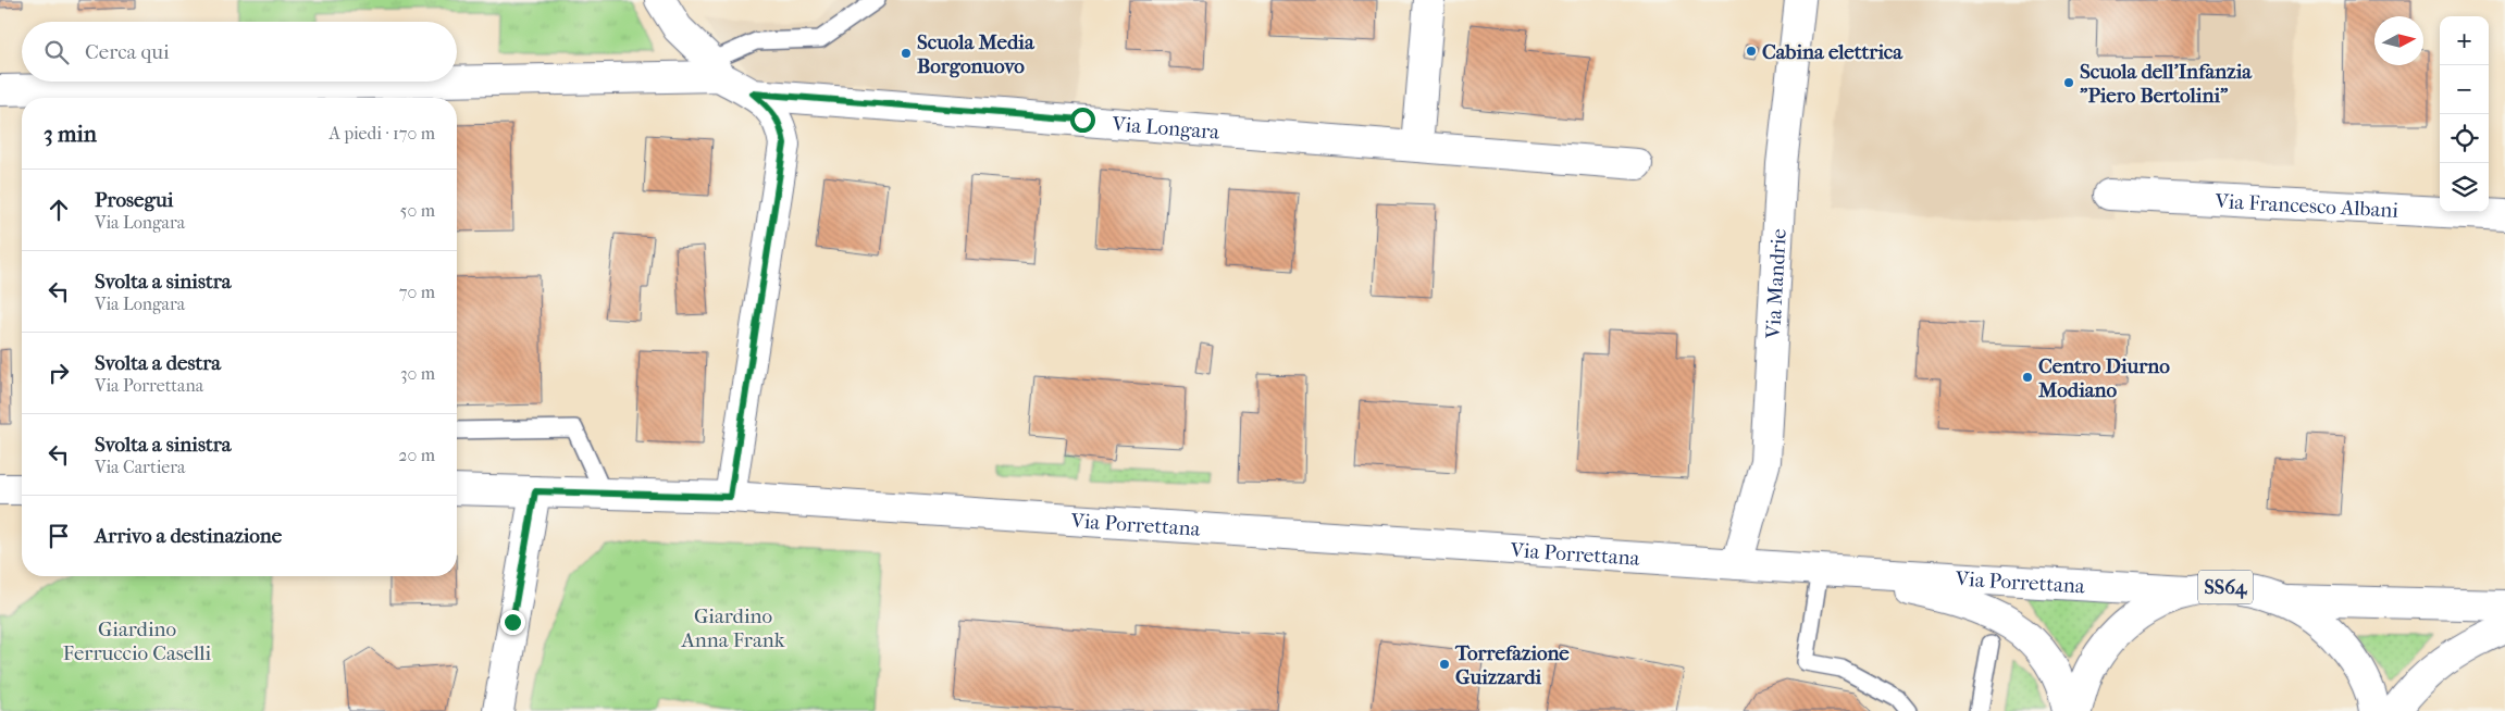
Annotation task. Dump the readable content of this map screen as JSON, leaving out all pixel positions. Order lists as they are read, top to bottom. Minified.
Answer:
{"streets":{"street":["Via Longara","Via Francesco Albani","Via Mandrie","Via Porrettana","SS64"]},"crossings":[["Via Longara","Via Porrettana"],["Via Mandrie","Via Porrettana"],["Via Porrettana","SS64"]],"parks":["Giardino Anna Frank","Giardino Ferruccio Caselli"],"places":["Cabina elettrica","Scuola Media Borgonuovo","Scuola dell'Infanzia \"Piero Bertolini\"","Centro Diurno Modiano","Torrefazione Guizzardi"],"north":"right","page":{"map_buttons":["+","−"],"search":"Cerca qui","heading":["3 min","A piedi · 170 m"],"list":[["Prosegui","Via Longara","50 m"],["Svolta a sinistra","Via Longara","70 m"],["Svolta a destra","Via Porrettana","30 m"],["Svolta a sinistra","Via Cartiera","20 m"],"Arrivo a destinazione"]}}
